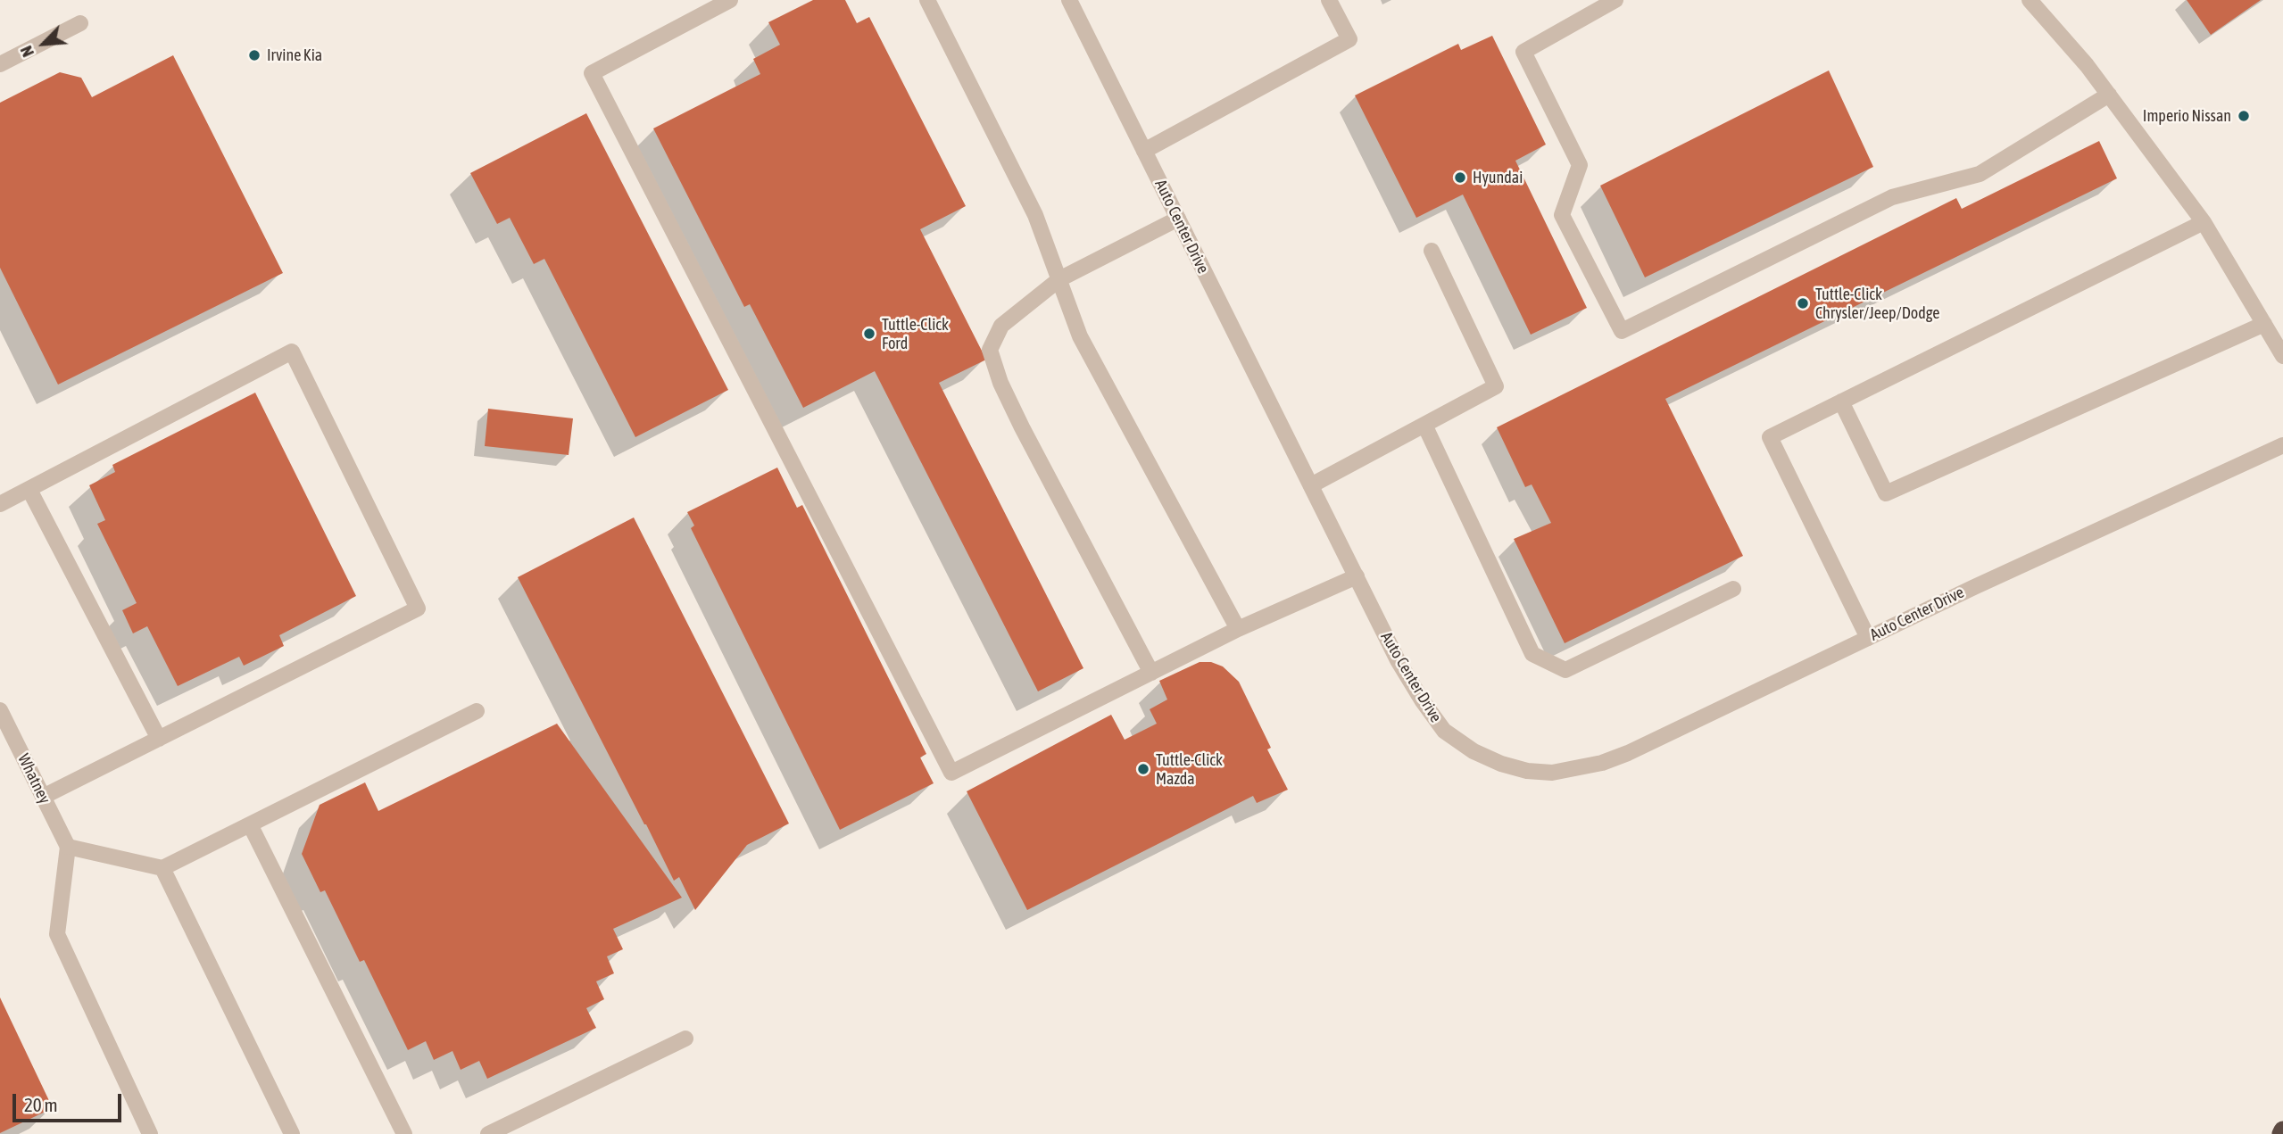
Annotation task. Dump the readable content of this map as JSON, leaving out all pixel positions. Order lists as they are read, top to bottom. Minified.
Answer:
{"streets":{"street":["Auto Center Drive","Whatney"]},"places":["Irvine Kia","Imperio Nissan","Hyundai","Tuttle-Click Chrysler/Jeep/Dodge","Tuttle-Click Ford","Tuttle-Click Mazda"],"scale_bar":"20 m","north":"bottom left"}
